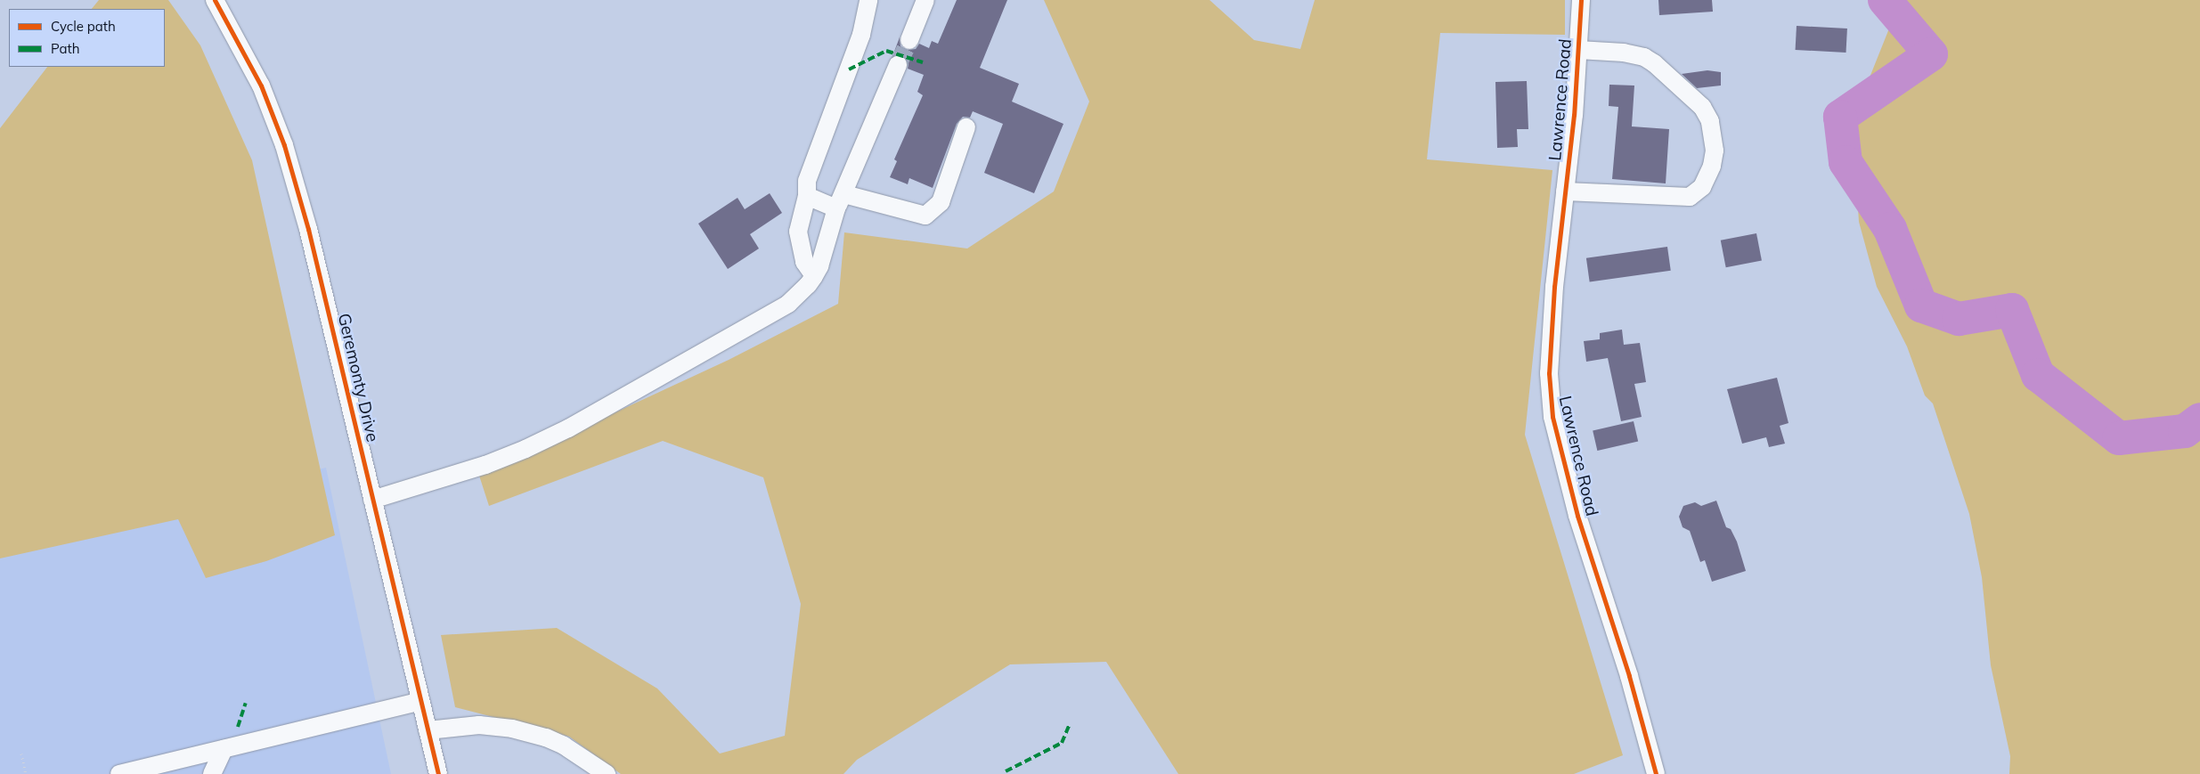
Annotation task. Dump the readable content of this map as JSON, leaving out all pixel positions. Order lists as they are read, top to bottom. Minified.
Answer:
{"streets":{"street":["Lawrence Road","Geremonty Drive"]},"legend":["Cycle path","Path"]}
